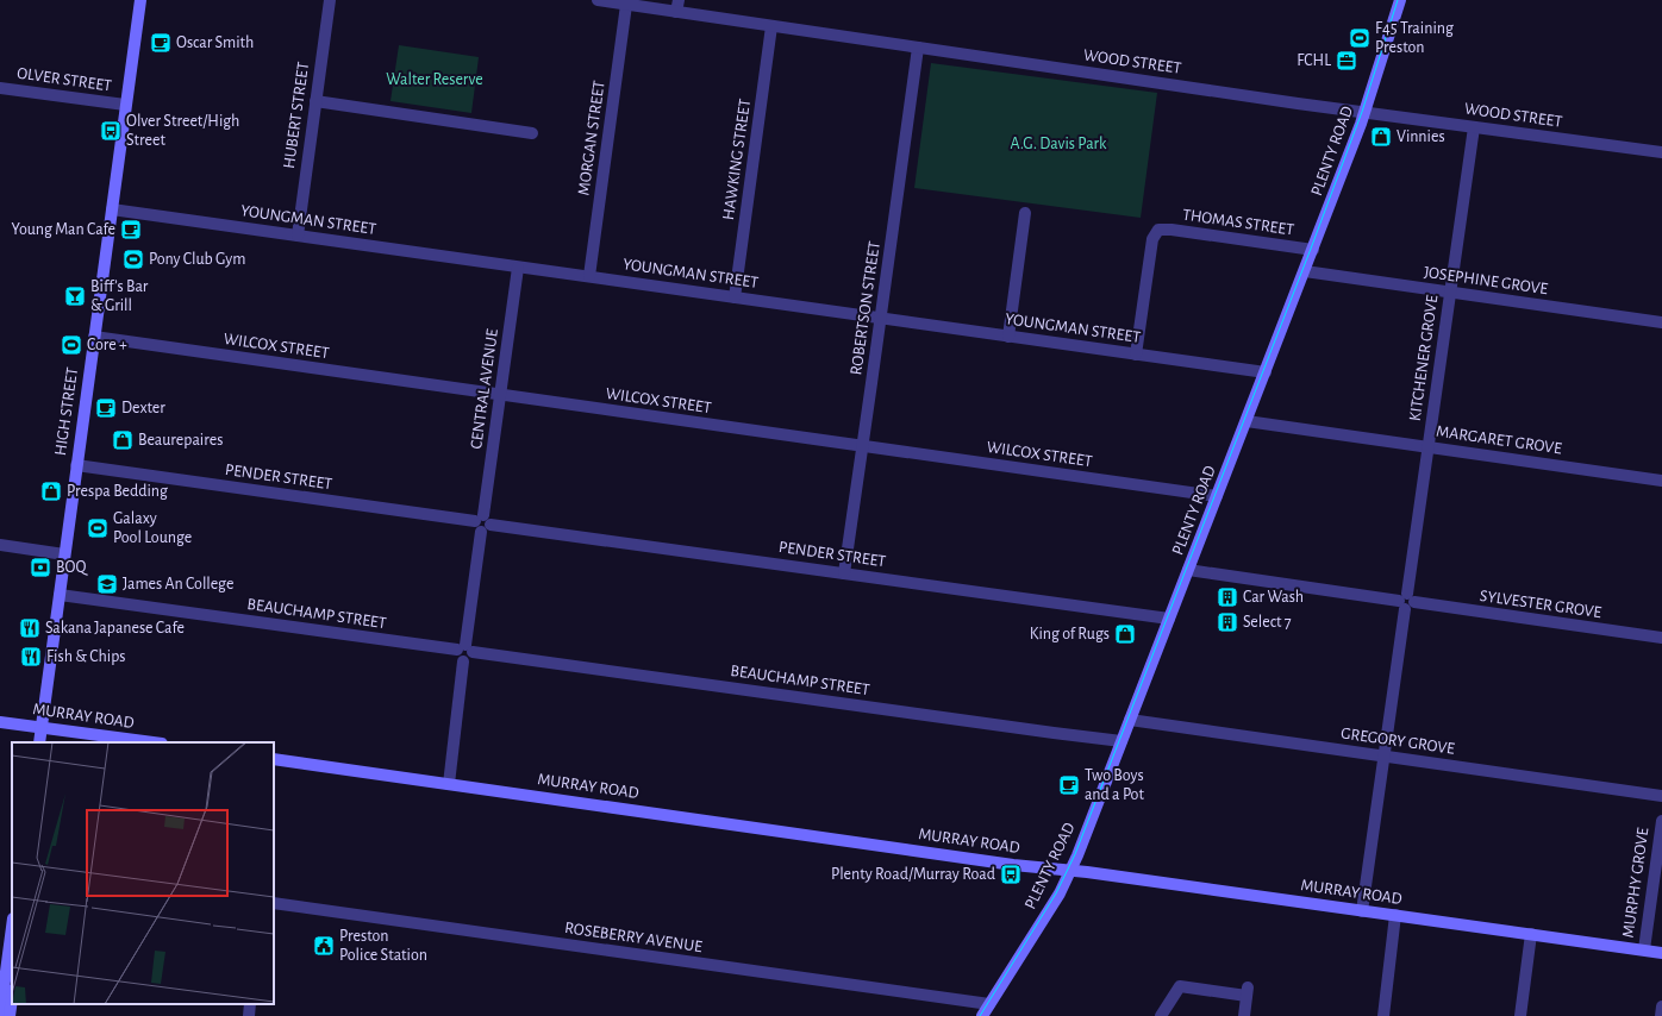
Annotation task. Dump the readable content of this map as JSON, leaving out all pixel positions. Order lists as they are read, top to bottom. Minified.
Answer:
{"streets":{"main road":["PLENTY ROAD","HIGH STREET","MURRAY ROAD"],"street":["WOOD STREET","OLVER STREET","HUBERT STREET","MORGAN STREET","HAWKING STREET","YOUNGMAN STREET","THOMAS STREET","JOSEPHINE GROVE","ROBERTSON STREET","WILCOX STREET","KITCHENER GROVE","CENTRAL AVENUE","MARGARET GROVE","PENDER STREET","SYLVESTER GROVE","BEAUCHAMP STREET","GREGORY GROVE","MURPHY GROVE","ROSEBERRY AVENUE"]},"crossings":[["WOOD STREET","MORGAN STREET"],["WOOD STREET","PLENTY ROAD"],["WOOD STREET","HAWKING STREET"],["WOOD STREET","ROBERTSON STREET"],["WOOD STREET","KITCHENER GROVE"],["OLVER STREET","HIGH STREET"],["HUBERT STREET","YOUNGMAN STREET"],["MORGAN STREET","YOUNGMAN STREET"],["PLENTY ROAD","YOUNGMAN STREET"],["PLENTY ROAD","THOMAS STREET"],["PLENTY ROAD","JOSEPHINE GROVE"],["PLENTY ROAD","WILCOX STREET"],["PLENTY ROAD","MARGARET GROVE"],["PLENTY ROAD","PENDER STREET"],["PLENTY ROAD","SYLVESTER GROVE"],["PLENTY ROAD","BEAUCHAMP STREET"],["PLENTY ROAD","MURRAY ROAD"],["PLENTY ROAD","GREGORY GROVE"],["PLENTY ROAD","ROSEBERRY AVENUE"],["HAWKING STREET","YOUNGMAN STREET"],["YOUNGMAN STREET","THOMAS STREET"],["YOUNGMAN STREET","ROBERTSON STREET"],["YOUNGMAN STREET","CENTRAL AVENUE"],["YOUNGMAN STREET","HIGH STREET"],["JOSEPHINE GROVE","KITCHENER GROVE"],["ROBERTSON STREET","WILCOX STREET"],["ROBERTSON STREET","PENDER STREET"],["WILCOX STREET","CENTRAL AVENUE"],["WILCOX STREET","HIGH STREET"],["KITCHENER GROVE","MARGARET GROVE"],["KITCHENER GROVE","SYLVESTER GROVE"],["KITCHENER GROVE","MURRAY ROAD"],["KITCHENER GROVE","GREGORY GROVE"],["CENTRAL AVENUE","PENDER STREET"],["CENTRAL AVENUE","BEAUCHAMP STREET"],["HIGH STREET","PENDER STREET"],["HIGH STREET","BEAUCHAMP STREET"],["HIGH STREET","MURRAY ROAD"],["MURRAY ROAD","MURPHY GROVE"]],"parks":["Walter Reserve","A.G. Davis Park"],"places":{"sports":["F45 Training Preston","Pony Club Gym","Core +","Galaxy Pool Lounge"],"cafe":["Oscar Smith","Young Man Cafe","Dexter","Two Boys and a Pot"],"office":["FCHL"],"bus stop":["Olver Street/High Street","Plenty Road/Murray Road"],"shop":["Vinnies","Beaurepaires","Prespa Bedding","King of Rugs"],"bar":["Biff’s Bar & Grill"],"bank":["BOQ"],"school or university":["James An College"],"building":["Car Wash","Select 7"],"restaurant":["Sakana Japanese Cafe","Fish & Chips"],"public building":["Preston Police Station"]}}
